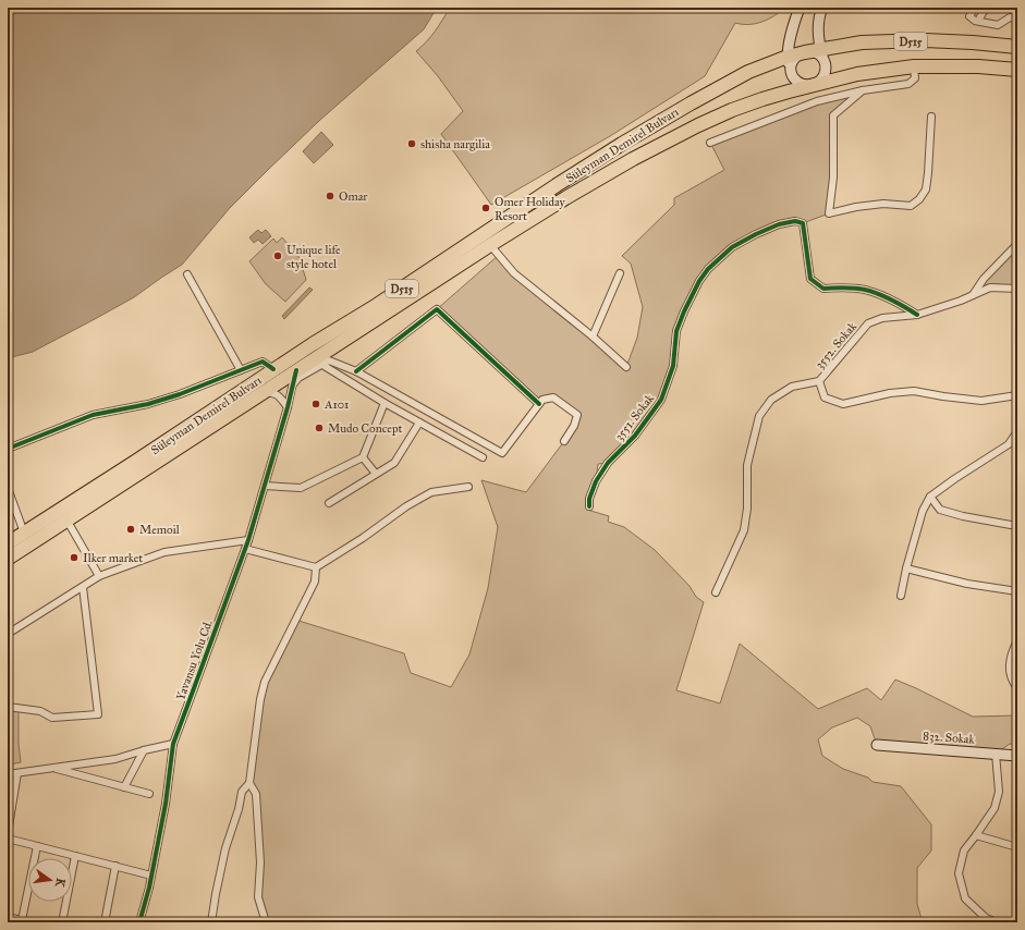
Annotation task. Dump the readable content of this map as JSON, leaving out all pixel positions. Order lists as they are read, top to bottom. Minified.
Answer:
{"streets":{"highway":["D515","Süleyman Demirel Bulvarı"],"main road":["832. Sokak"],"street":["3552. Sokak","3551. Sokak","Yavansu Yolu Cd."]},"crossings":[["Süleyman Demirel Bulvarı","Yavansu Yolu Cd."],["3552. Sokak","3551. Sokak"]],"places":["shisha nargilia","Omar","Omer Holiday Resort","Unique life style hotel","A101","Mudo Concept","Memoil","Ilker market"],"north":"right"}
